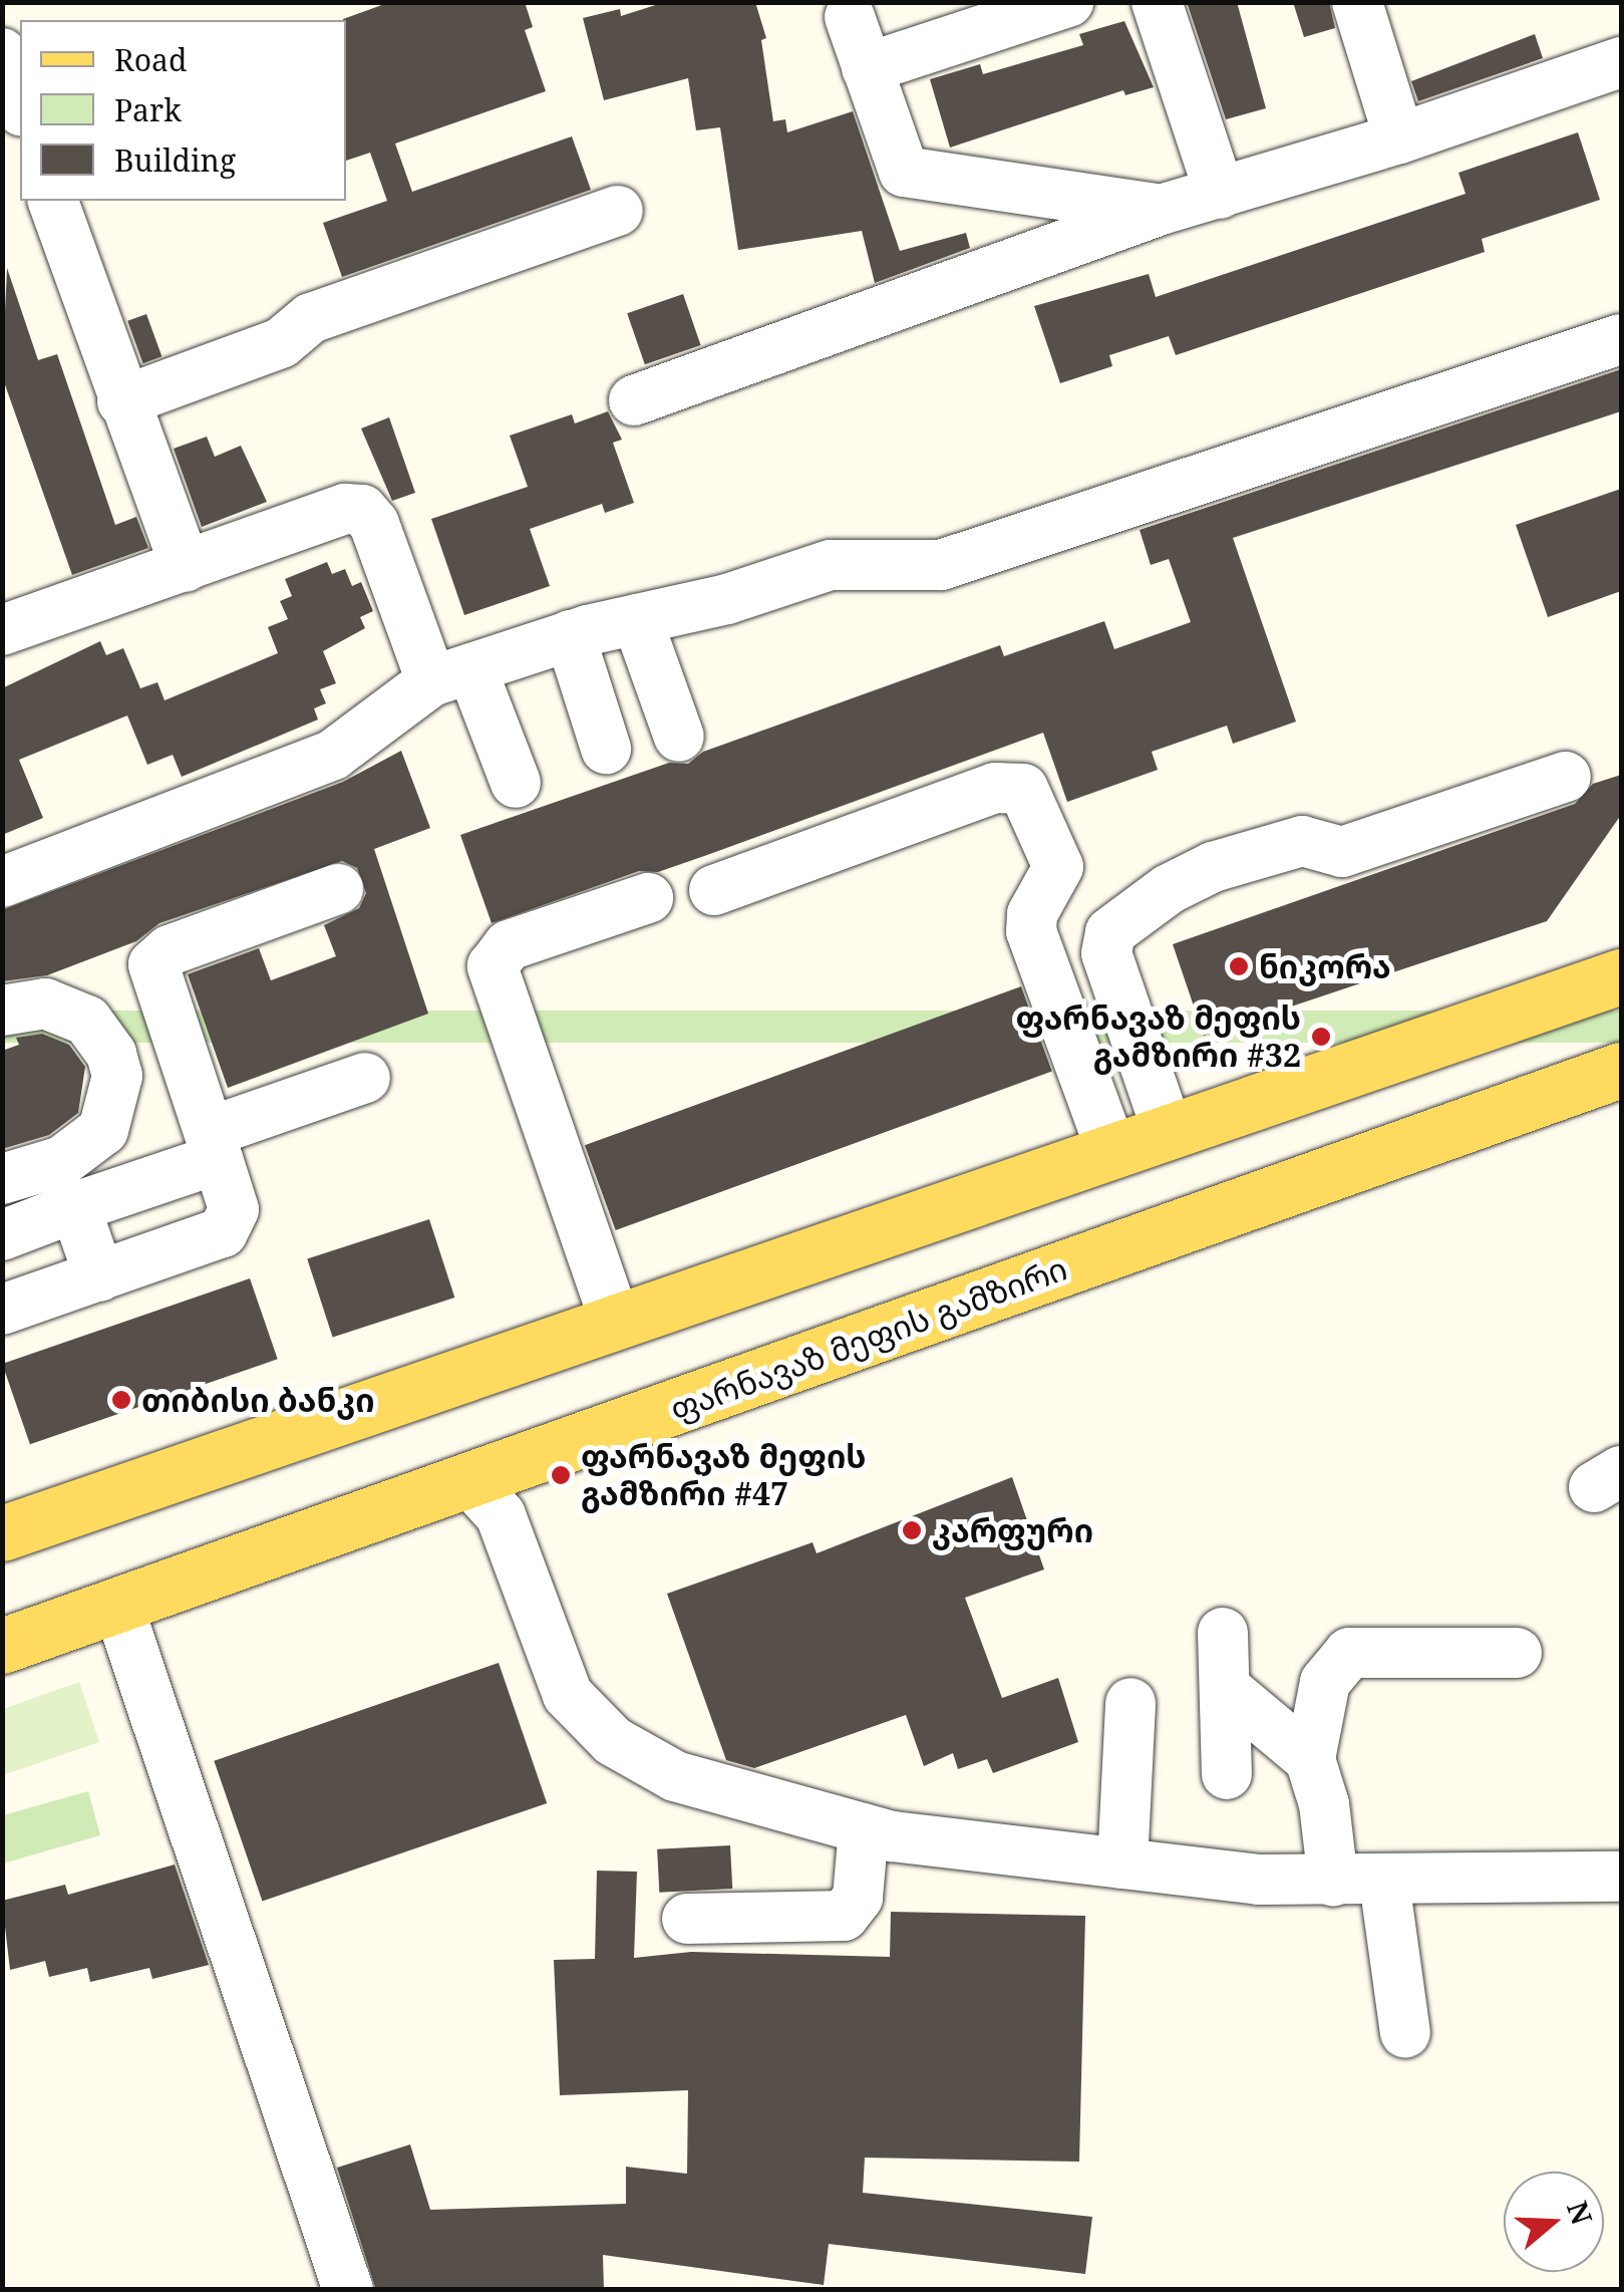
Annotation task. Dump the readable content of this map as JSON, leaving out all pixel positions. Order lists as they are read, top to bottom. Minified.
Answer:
{"streets":{"main road":["ფარნავაზ მეფის გამზირი"]},"places":["ნიკორა","ფარნავაზ მეფის გამზირი #32","თიბისი ბანკი","ფარნავაზ მეფის გამზირი #47","კარფური"],"legend":["Road","Park","Building"],"north":"right"}
